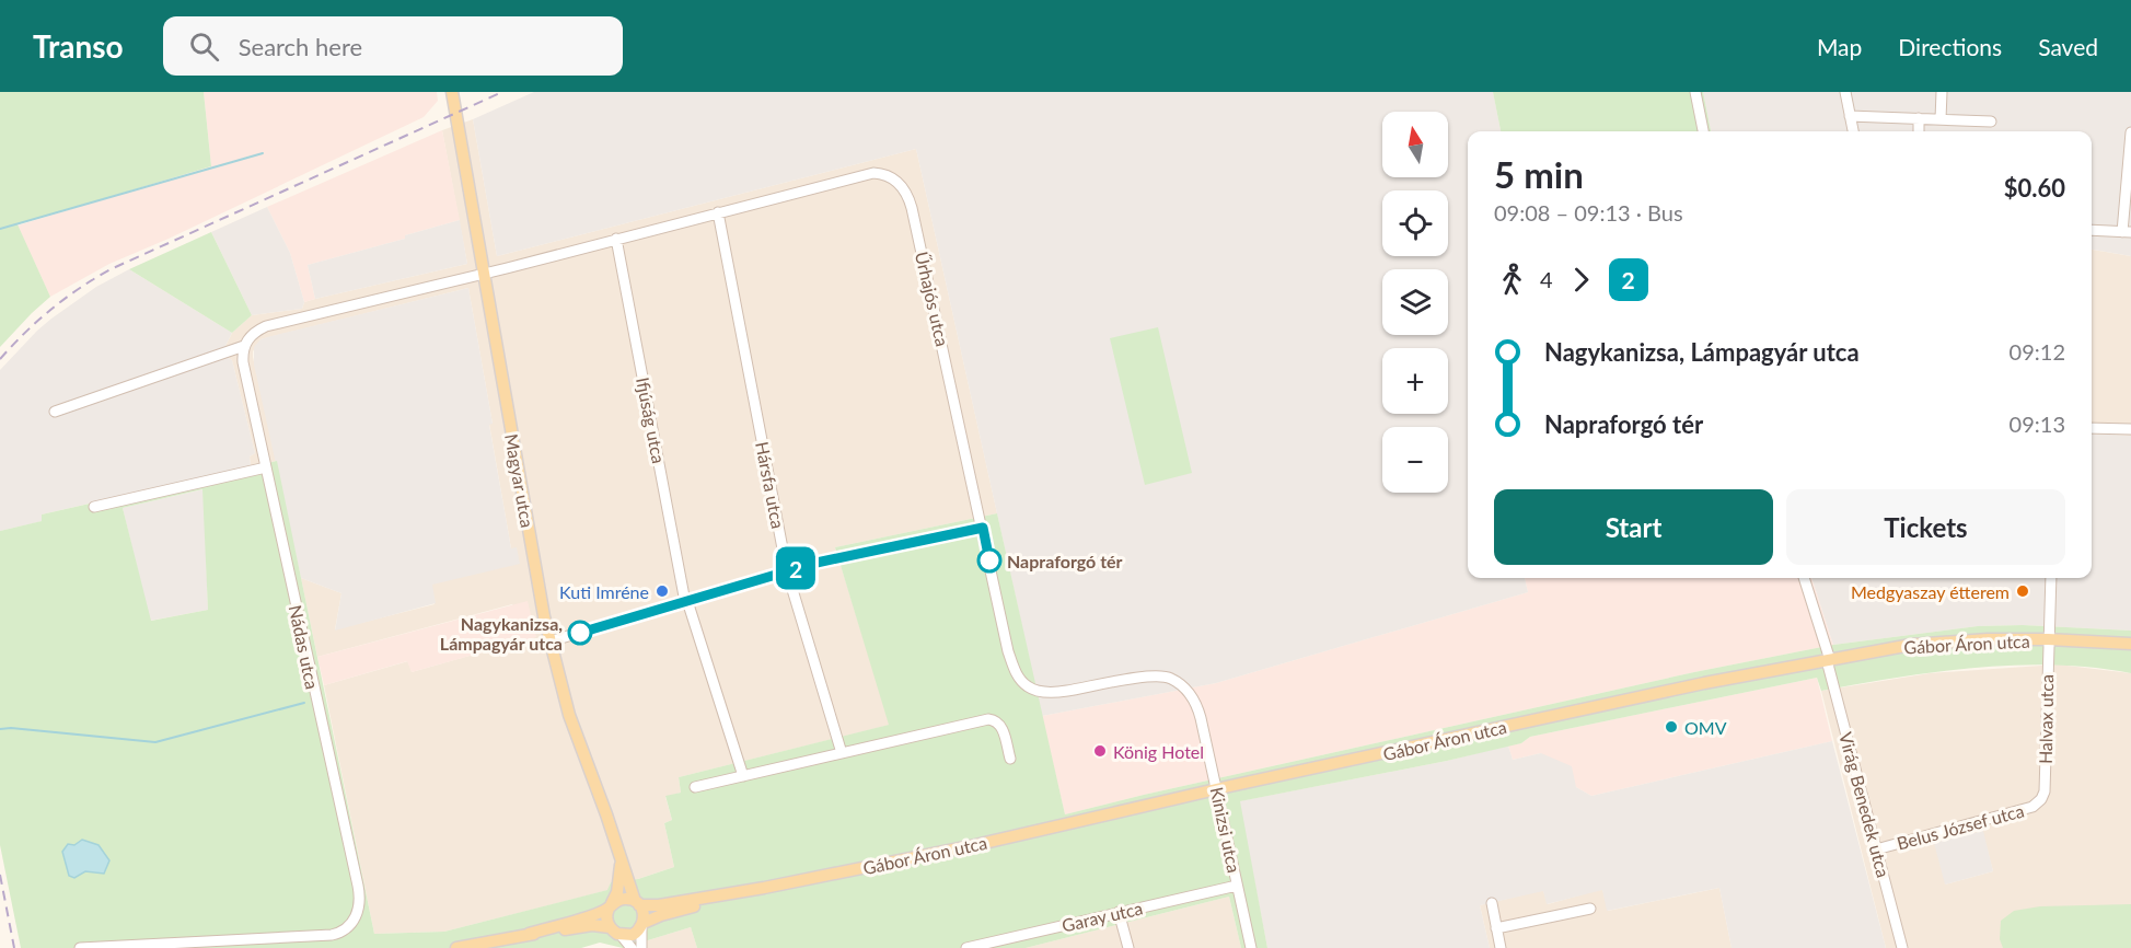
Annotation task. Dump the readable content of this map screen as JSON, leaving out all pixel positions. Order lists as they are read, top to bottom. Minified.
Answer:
{"streets":{"main road":["Magyar utca","Gábor Áron utca"],"street":["Űrhajós utca","Ifjúság utca","Hársfa utca","Nádas utca","Halvax utca","Virág Benedek utca","Belus József utca","Kinizsi utca","Garay utca"]},"crossings":[["Űrhajós utca","Ifjúság utca"],["Űrhajós utca","Magyar utca"],["Űrhajós utca","Hársfa utca"],["Űrhajós utca","Kinizsi utca"],["Magyar utca","Gábor Áron utca"],["Gábor Áron utca","Halvax utca"],["Gábor Áron utca","Virág Benedek utca"],["Gábor Áron utca","Kinizsi utca"],["Halvax utca","Belus József utca"],["Virág Benedek utca","Belus József utca"],["Kinizsi utca","Garay utca"]],"places":["Napraforgó tér","Kuti Imréne","Medgyaszay étterem","Nagykanizsa, Lámpagyár utca","OMV","König Hotel"],"lines":["bus line 2"],"north":"top","page":{"header":"Transo","search":"Search here","nav":["Map","Directions","Saved"],"on_map":"2","map_buttons":["+","−"],"heading":["5 min","09:08 – 09:13 · Bus","$0.60"],"legs":["4","2"],"list":[{"name":"Nagykanizsa, Lámpagyár utca","value":"09:12"},{"name":"Napraforgó tér","value":"09:13"}],"buttons":["Start","Tickets"]}}
